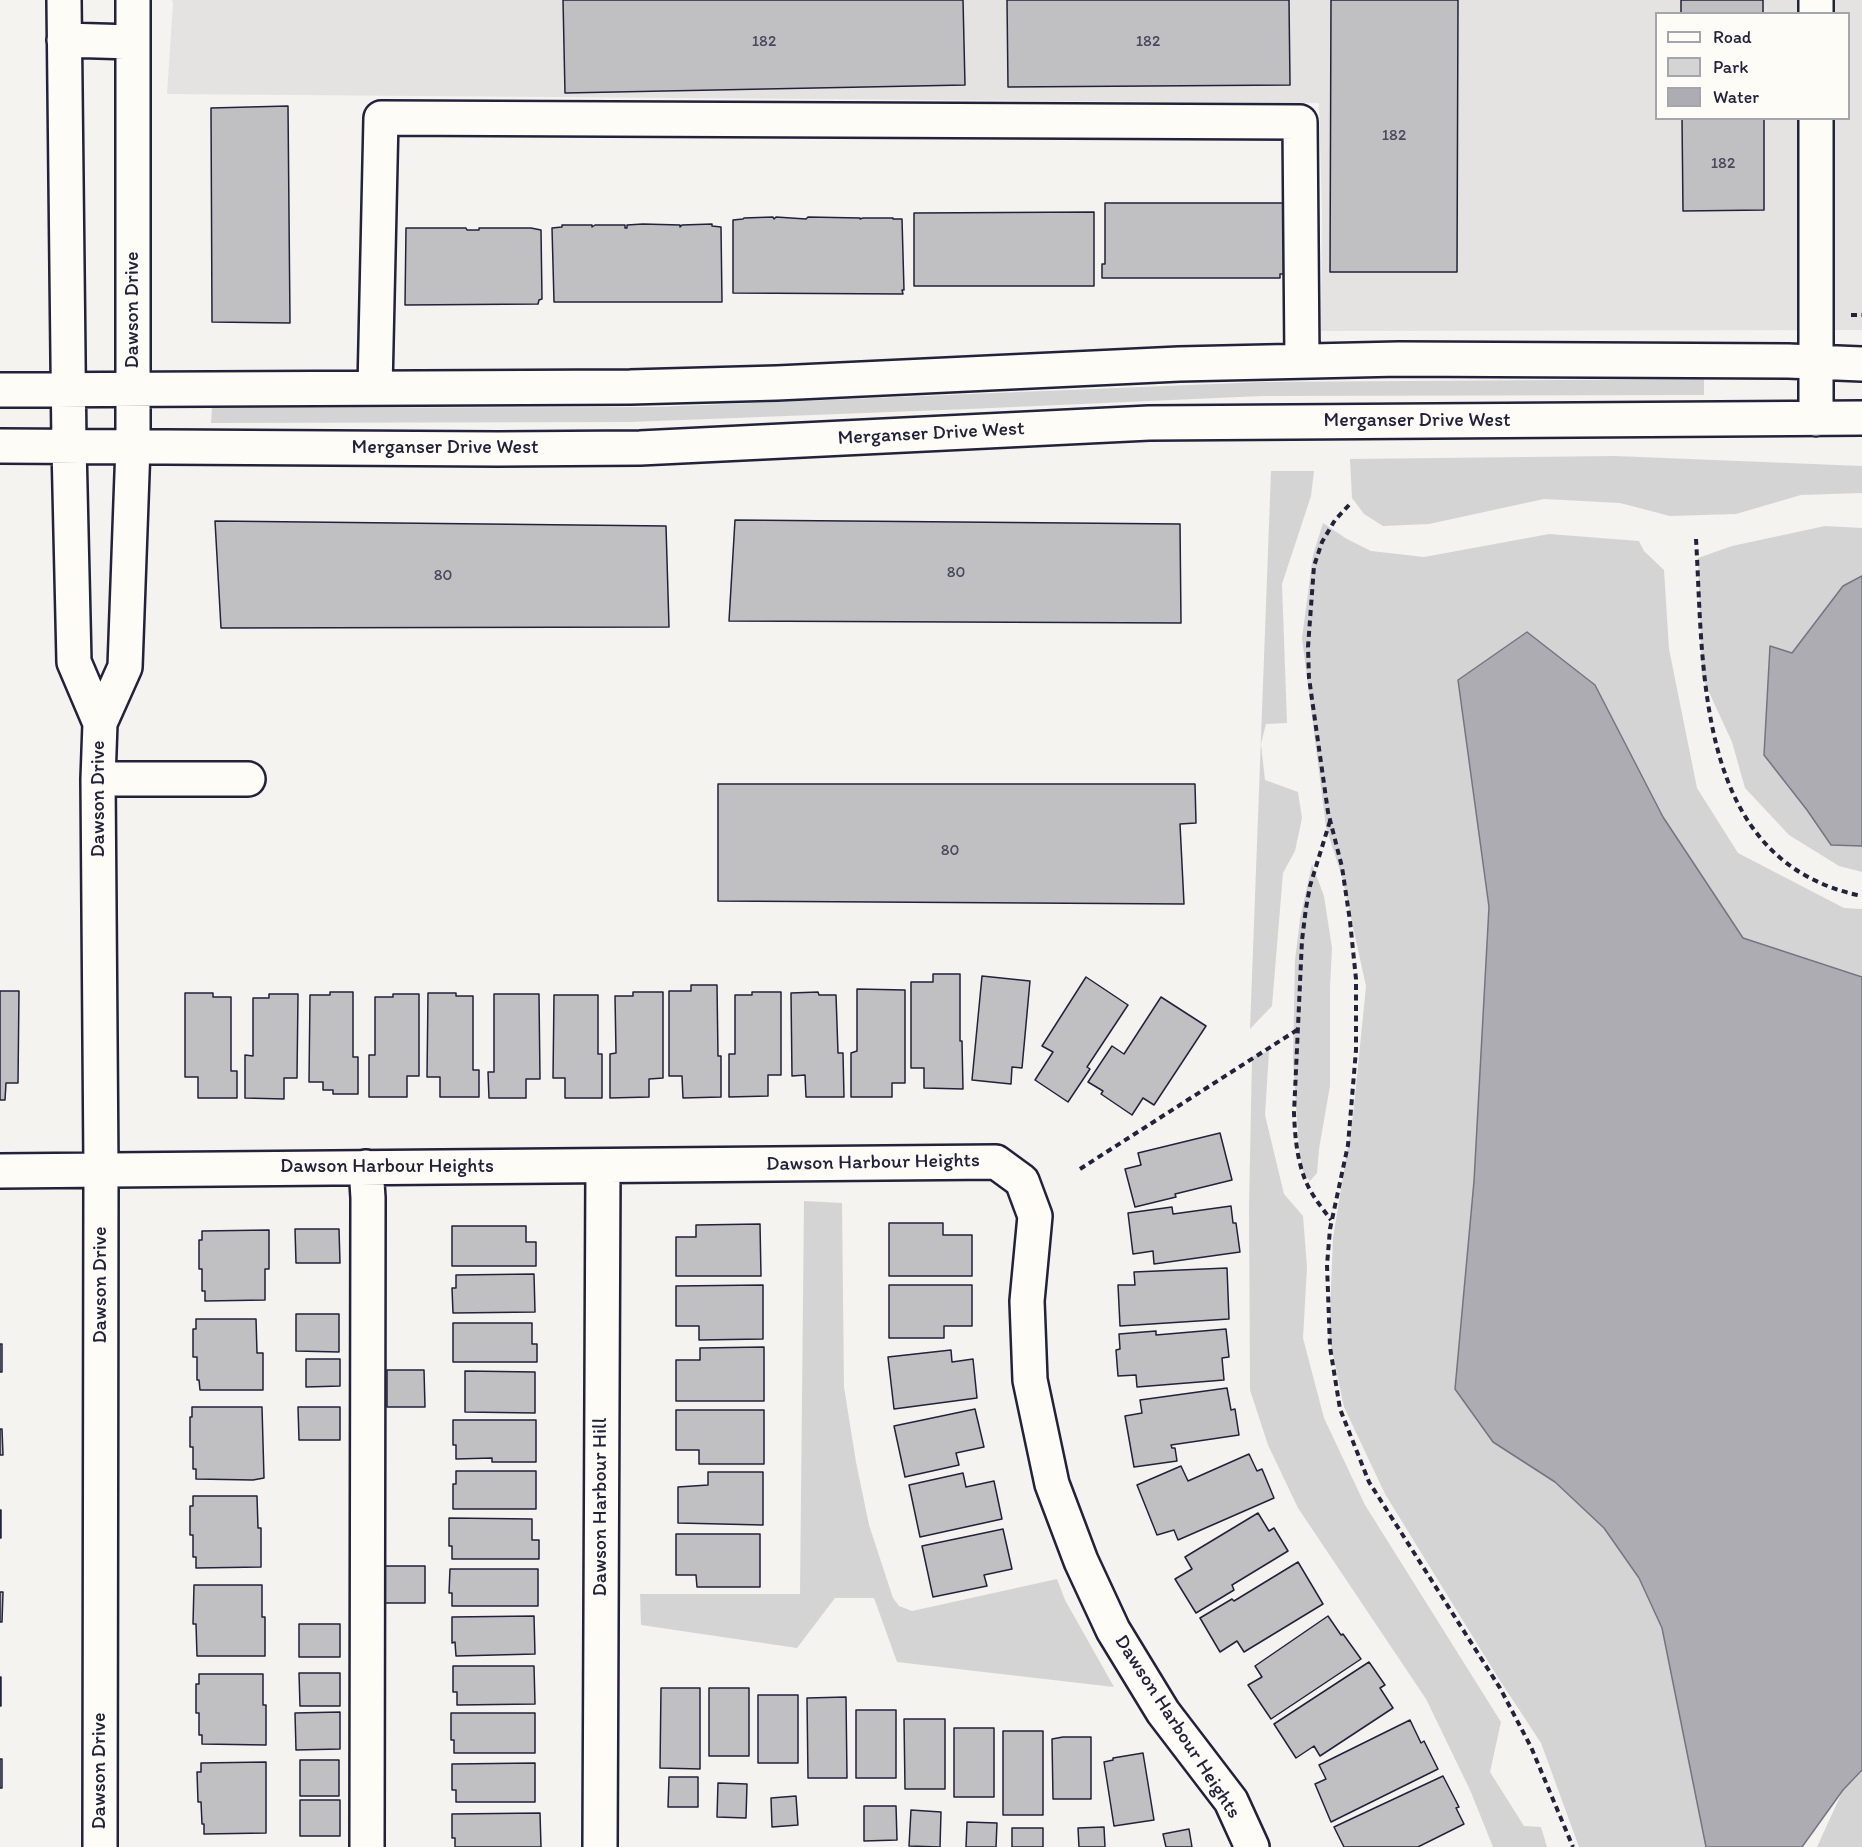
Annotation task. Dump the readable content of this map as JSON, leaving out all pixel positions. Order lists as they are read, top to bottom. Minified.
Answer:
{"streets":{"street":["Dawson Drive","Merganser Drive West","Dawson Harbour Heights","Dawson Harbour Hill"]},"crossings":[["Dawson Drive","Merganser Drive West"],["Dawson Drive","Dawson Harbour Heights"],["Dawson Harbour Heights","Dawson Harbour Hill"]],"house_numbers":["182","182","182","182","80","80","80"],"legend":["Road","Park","Water"]}
